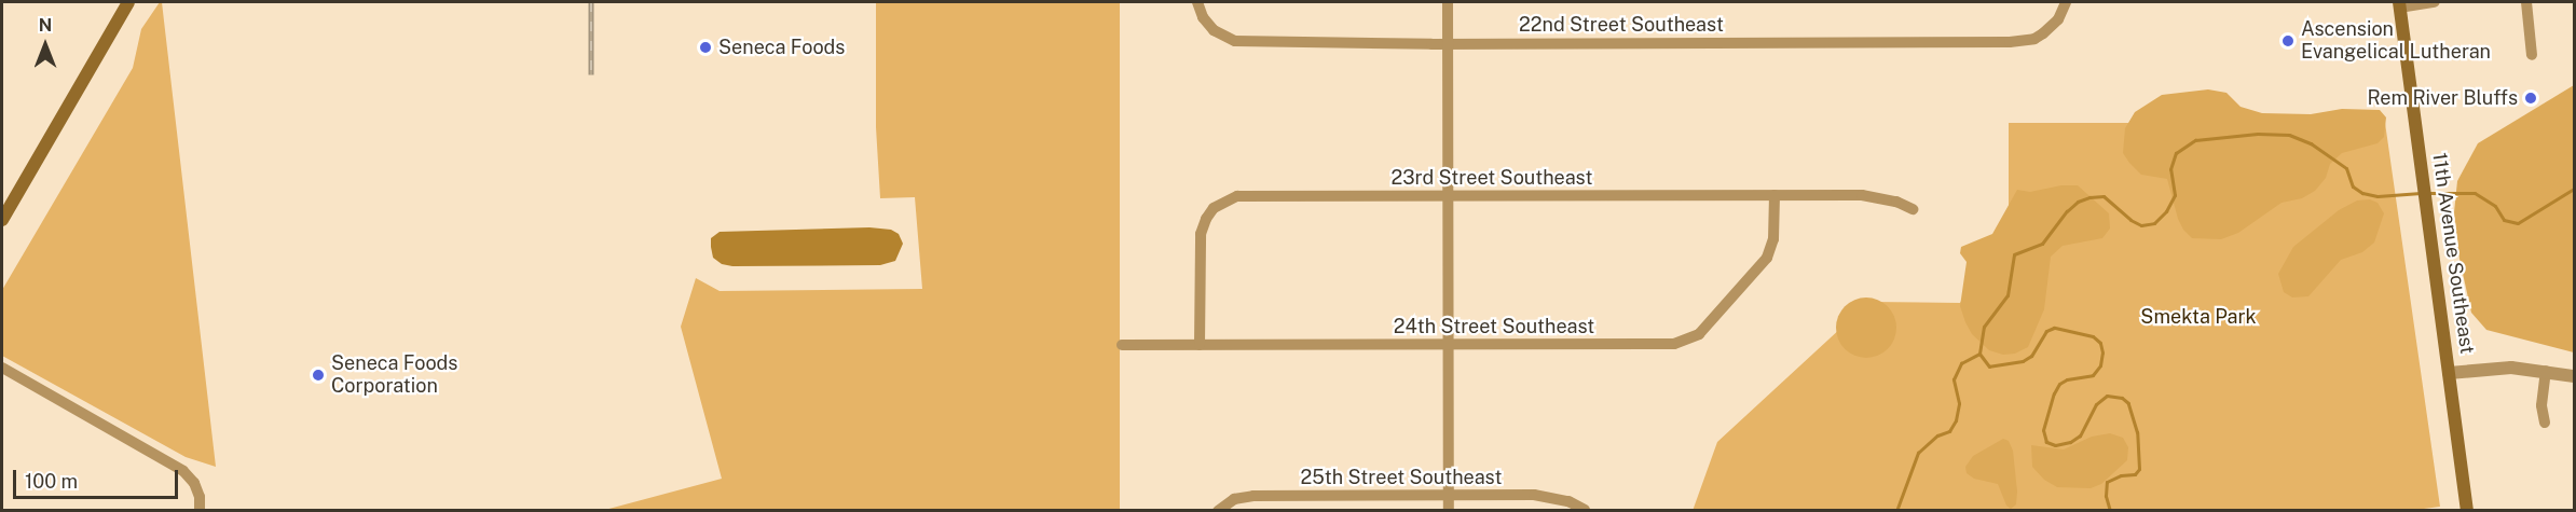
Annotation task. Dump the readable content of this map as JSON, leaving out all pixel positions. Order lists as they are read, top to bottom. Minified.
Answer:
{"streets":{"main road":["11th Avenue Southeast"],"street":["22nd Street Southeast","23rd Street Southeast","24th Street Southeast","25th Street Southeast"]},"crossings":[["23rd Street Southeast","24th Street Southeast"]],"parks":["Smekta Park"],"places":["Ascension Evangelical Lutheran","Seneca Foods","Rem River Bluffs","Seneca Foods Corporation"],"scale_bar":"100 m","north":"top"}
